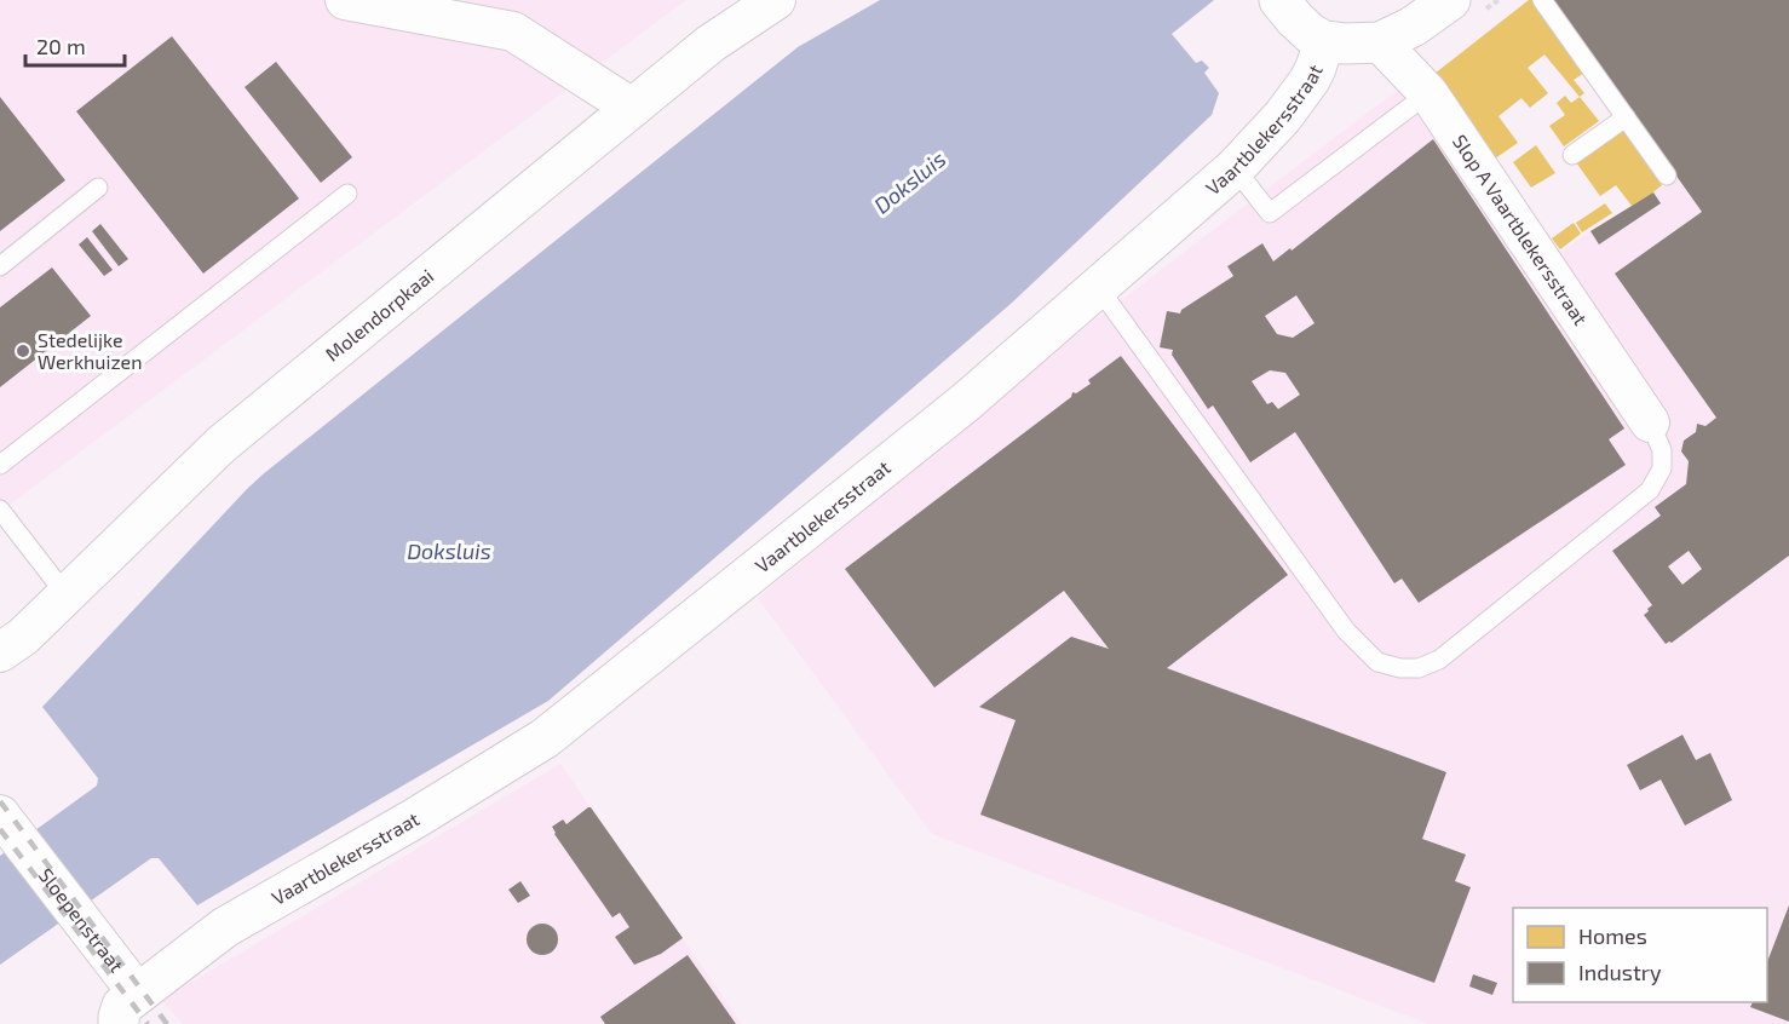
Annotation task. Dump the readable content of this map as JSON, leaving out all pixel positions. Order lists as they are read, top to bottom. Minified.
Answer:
{"streets":{"street":["Vaartblekersstraat","Slop A Vaartblekersstraat","Molendorpkaai","Sloepenstraat"]},"crossings":[["Vaartblekersstraat","Slop A Vaartblekersstraat"],["Vaartblekersstraat","Sloepenstraat"]],"water":["Doksluis"],"places":["Stedelijke Werkhuizen"],"legend":["Homes","Industry"],"scale_bar":"20 m"}
